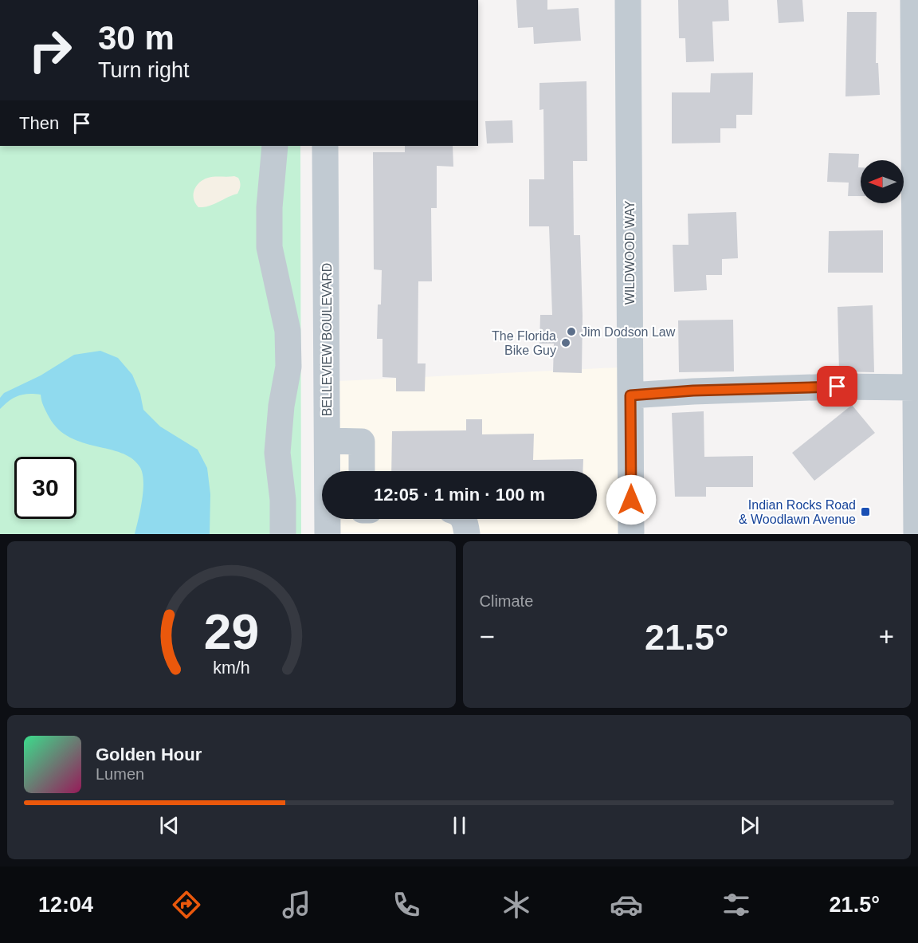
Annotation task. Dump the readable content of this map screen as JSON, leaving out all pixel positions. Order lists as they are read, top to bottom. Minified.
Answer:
{"streets":{"street":["WILDWOOD WAY","BELLEVIEW BOULEVARD"]},"places":{"other":["Jim Dodson Law","The Florida Bike Guy"],"transit":["Indian Rocks Road & Woodlawn Avenue"]},"north":"left","page":{"turn":["30 m","Turn right"],"then":"Then","limit":"30","trip":"12:05 · 1 min · 100 m","tile":"Climate","heat":["−","21.5°","+"],"song":["Golden Hour","Lumen"],"tabs":["12:04","21.5°"],"gauge":["29","km/h"]}}
